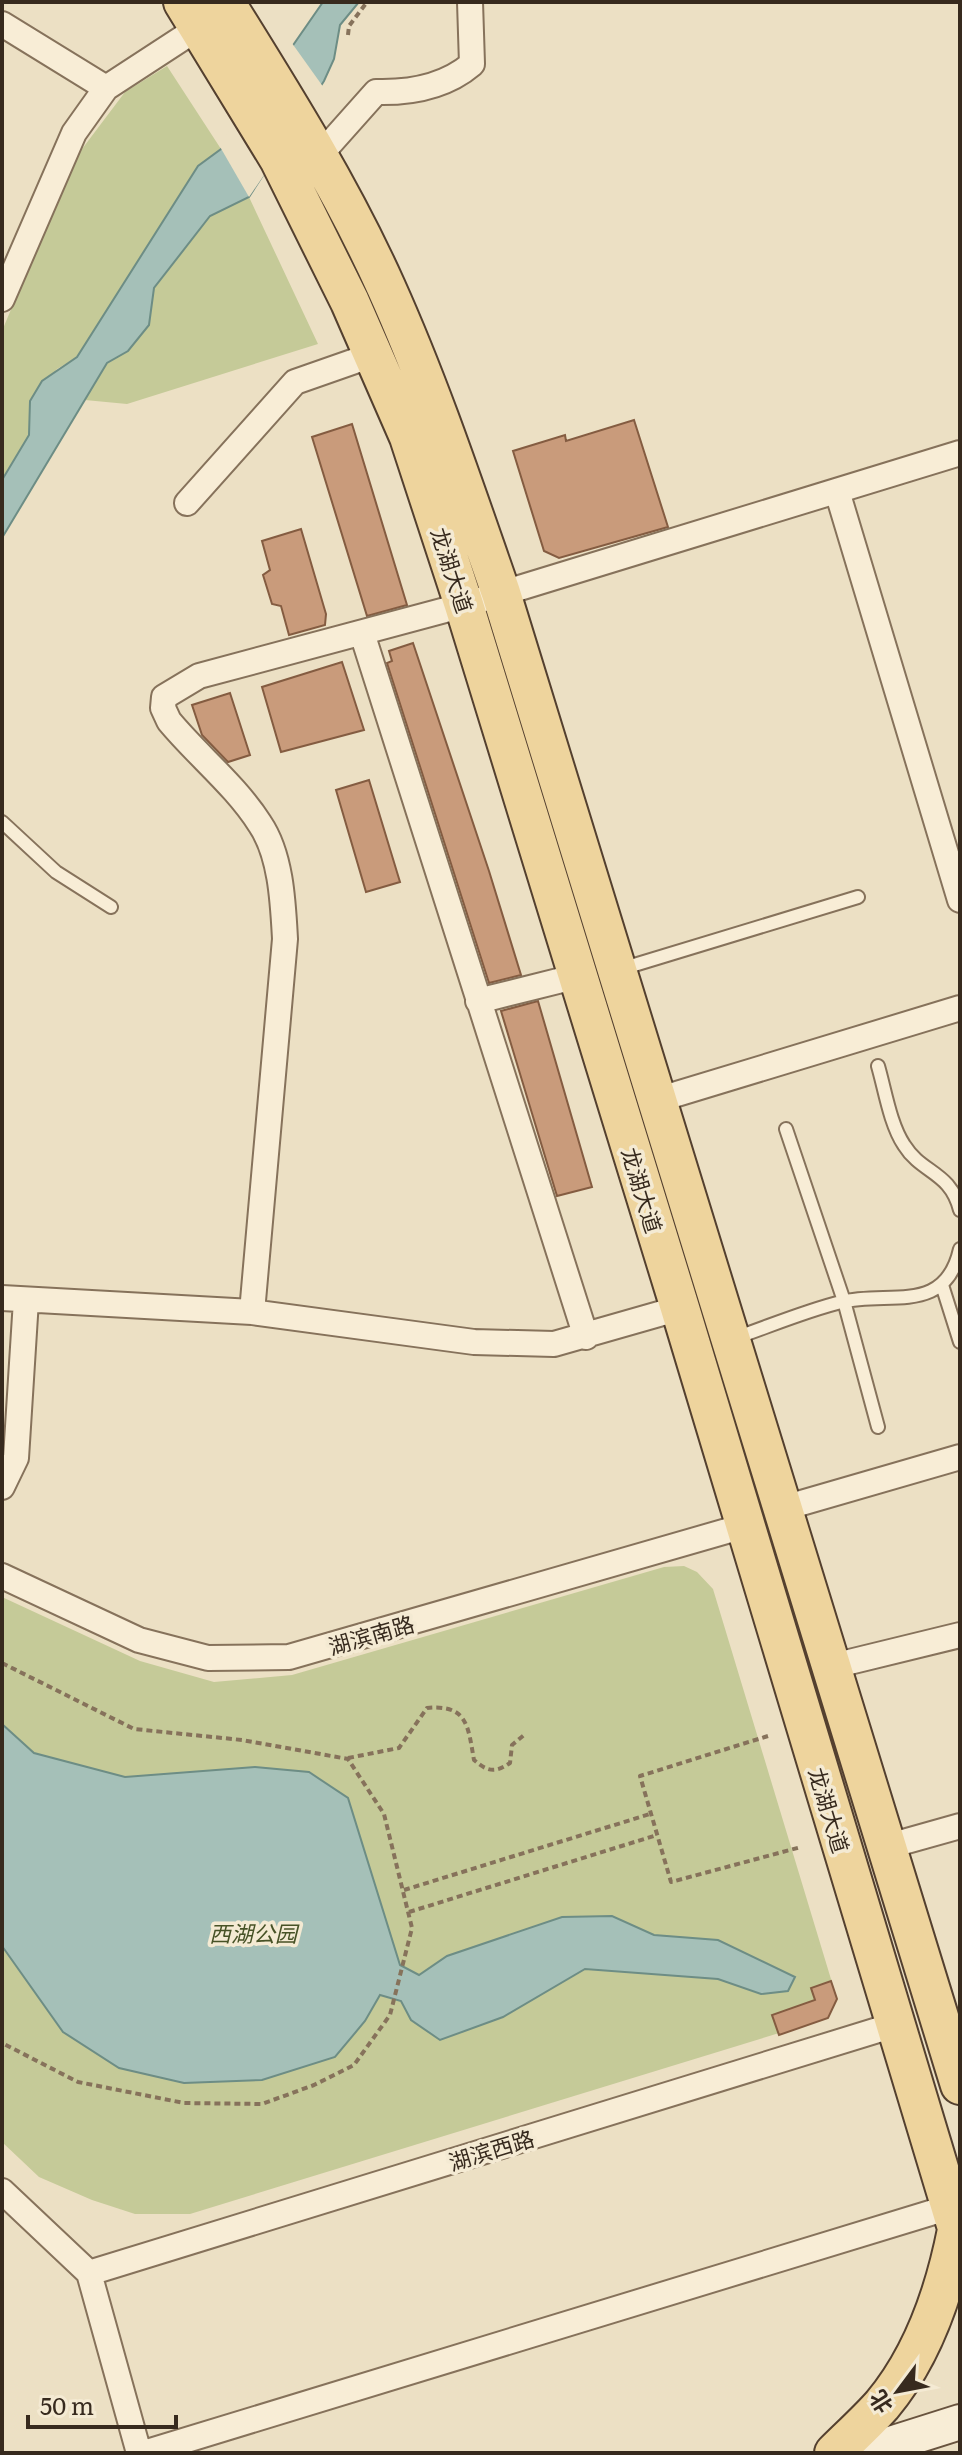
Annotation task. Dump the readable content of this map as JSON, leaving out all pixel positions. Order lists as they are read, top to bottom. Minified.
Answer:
{"streets":{"main road":["龙湖大道"],"street":["湖滨南路","湖滨西路"]},"crossings":[["龙湖大道","湖滨南路"],["龙湖大道","湖滨西路"]],"parks":["西湖公园"],"scale_bar":"50 m","north":"bottom left"}
